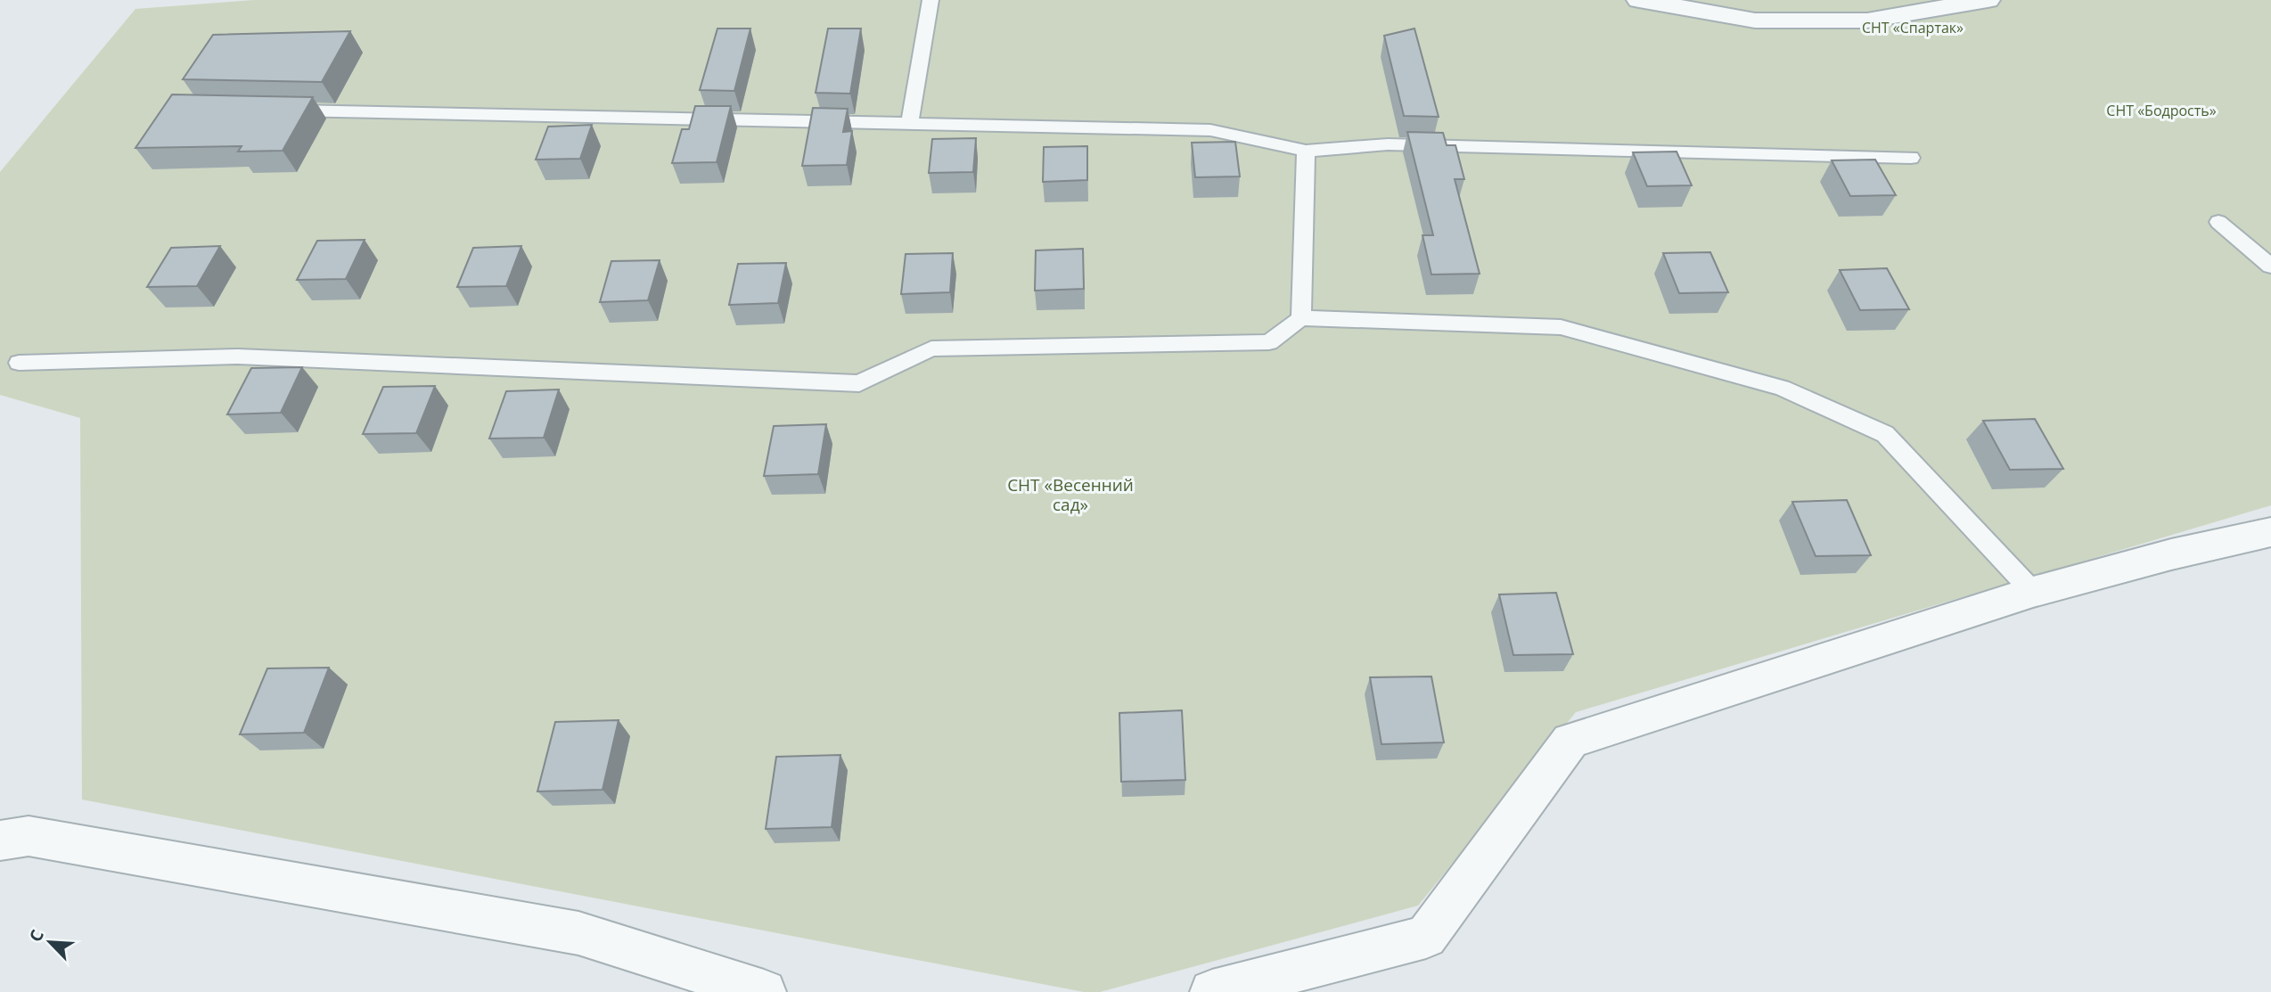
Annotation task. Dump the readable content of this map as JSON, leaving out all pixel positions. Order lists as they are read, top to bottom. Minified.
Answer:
{"parks":["СНТ «Спартак»","СНТ «Бодрость»","СНТ «Весенний сад»"],"north":"top left"}
